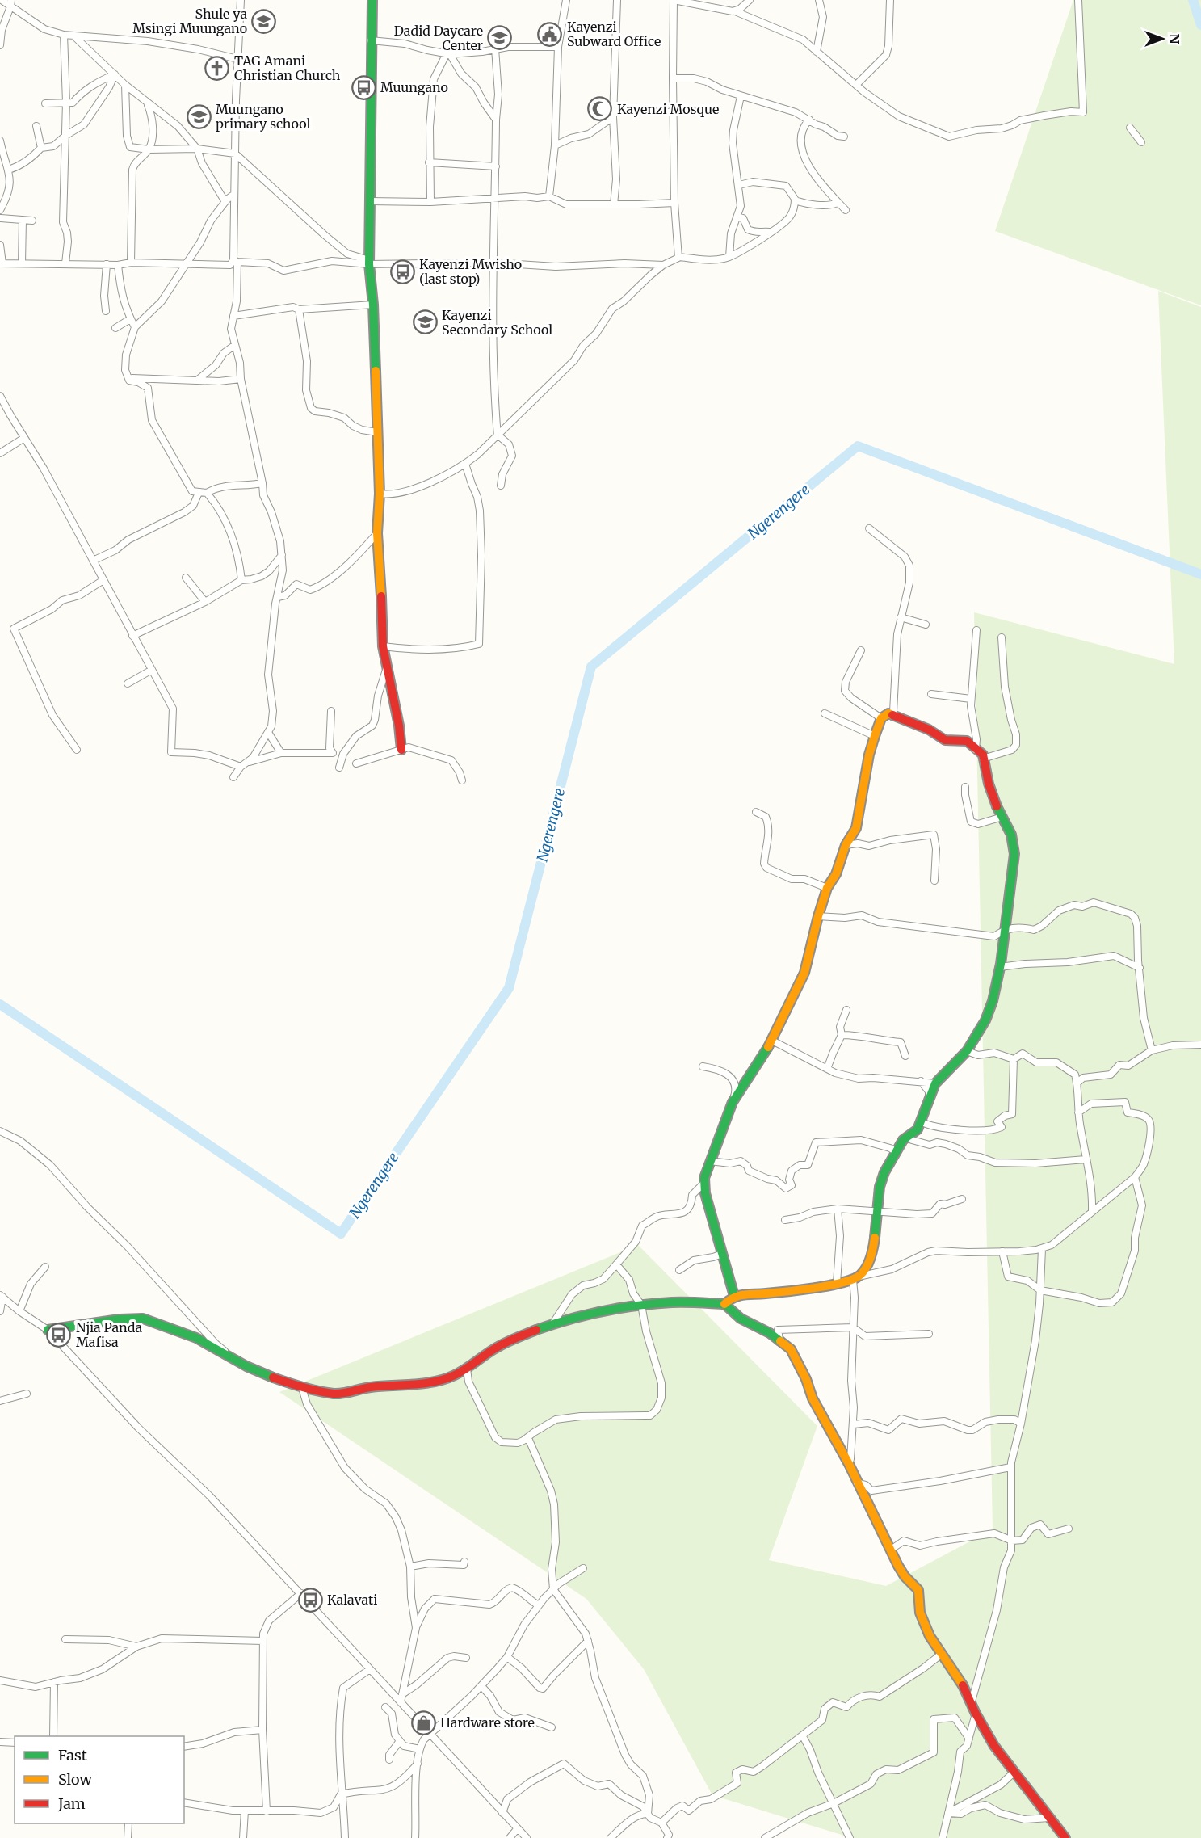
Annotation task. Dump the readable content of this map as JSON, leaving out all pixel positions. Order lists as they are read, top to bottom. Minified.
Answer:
{"water":["Ngerengere"],"places":{"school or university":["Shule ya Msingi Muungano","Dadid Daycare Center","Muungano primary school","Kayenzi Secondary School"],"public building":["Kayenzi Subward Office"],"church":["TAG Amani Christian Church"],"bus stop":["Muungano","Kayenzi Mwisho (last stop)","Njia Panda Mafisa","Kalavati"],"mosque":["Kayenzi Mosque"],"shop":["Hardware store"]},"legend":["Fast","Slow","Jam"],"north":"right"}
